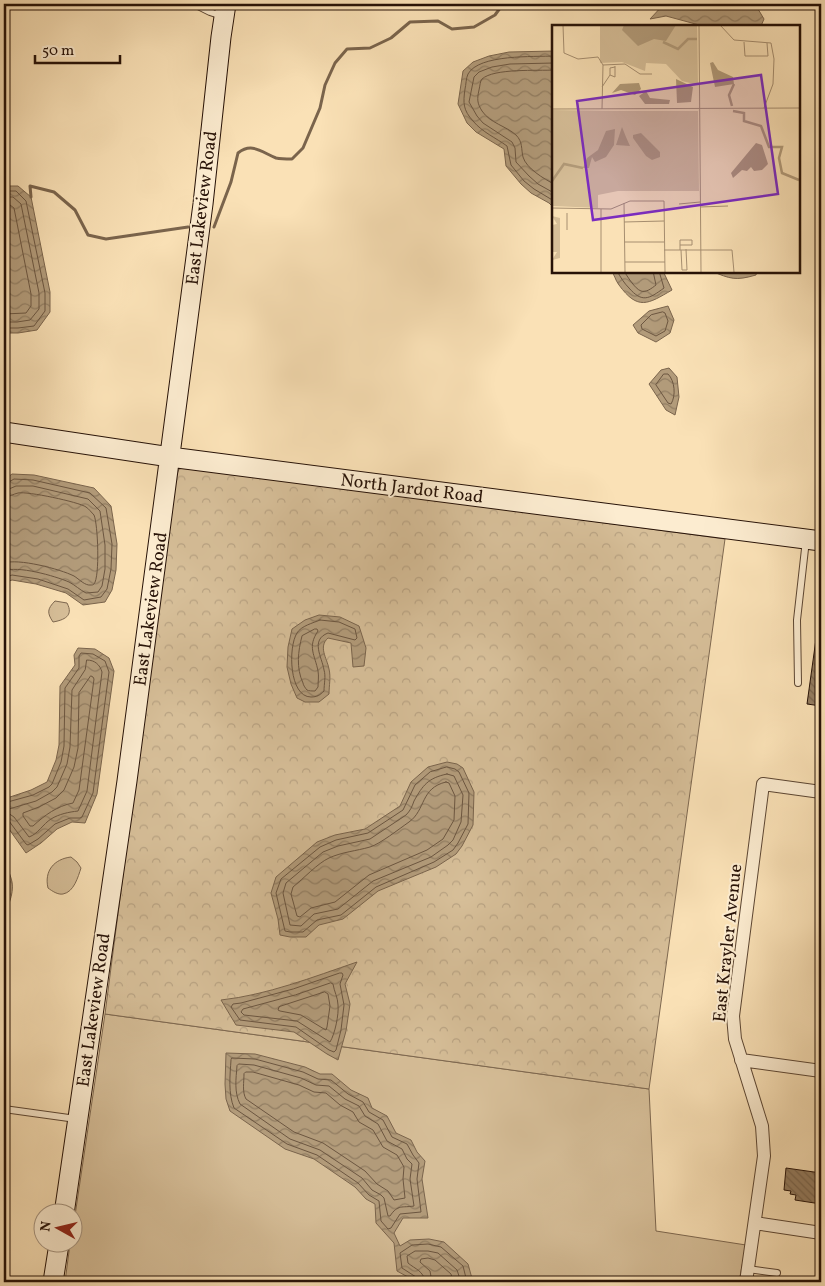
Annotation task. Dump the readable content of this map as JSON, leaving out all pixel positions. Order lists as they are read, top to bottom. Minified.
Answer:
{"streets":{"street":["East Lakeview Road","North Jardot Road","East Krayler Avenue"]},"crossings":[["East Lakeview Road","North Jardot Road"]],"scale_bar":"50 m","north":"left"}
